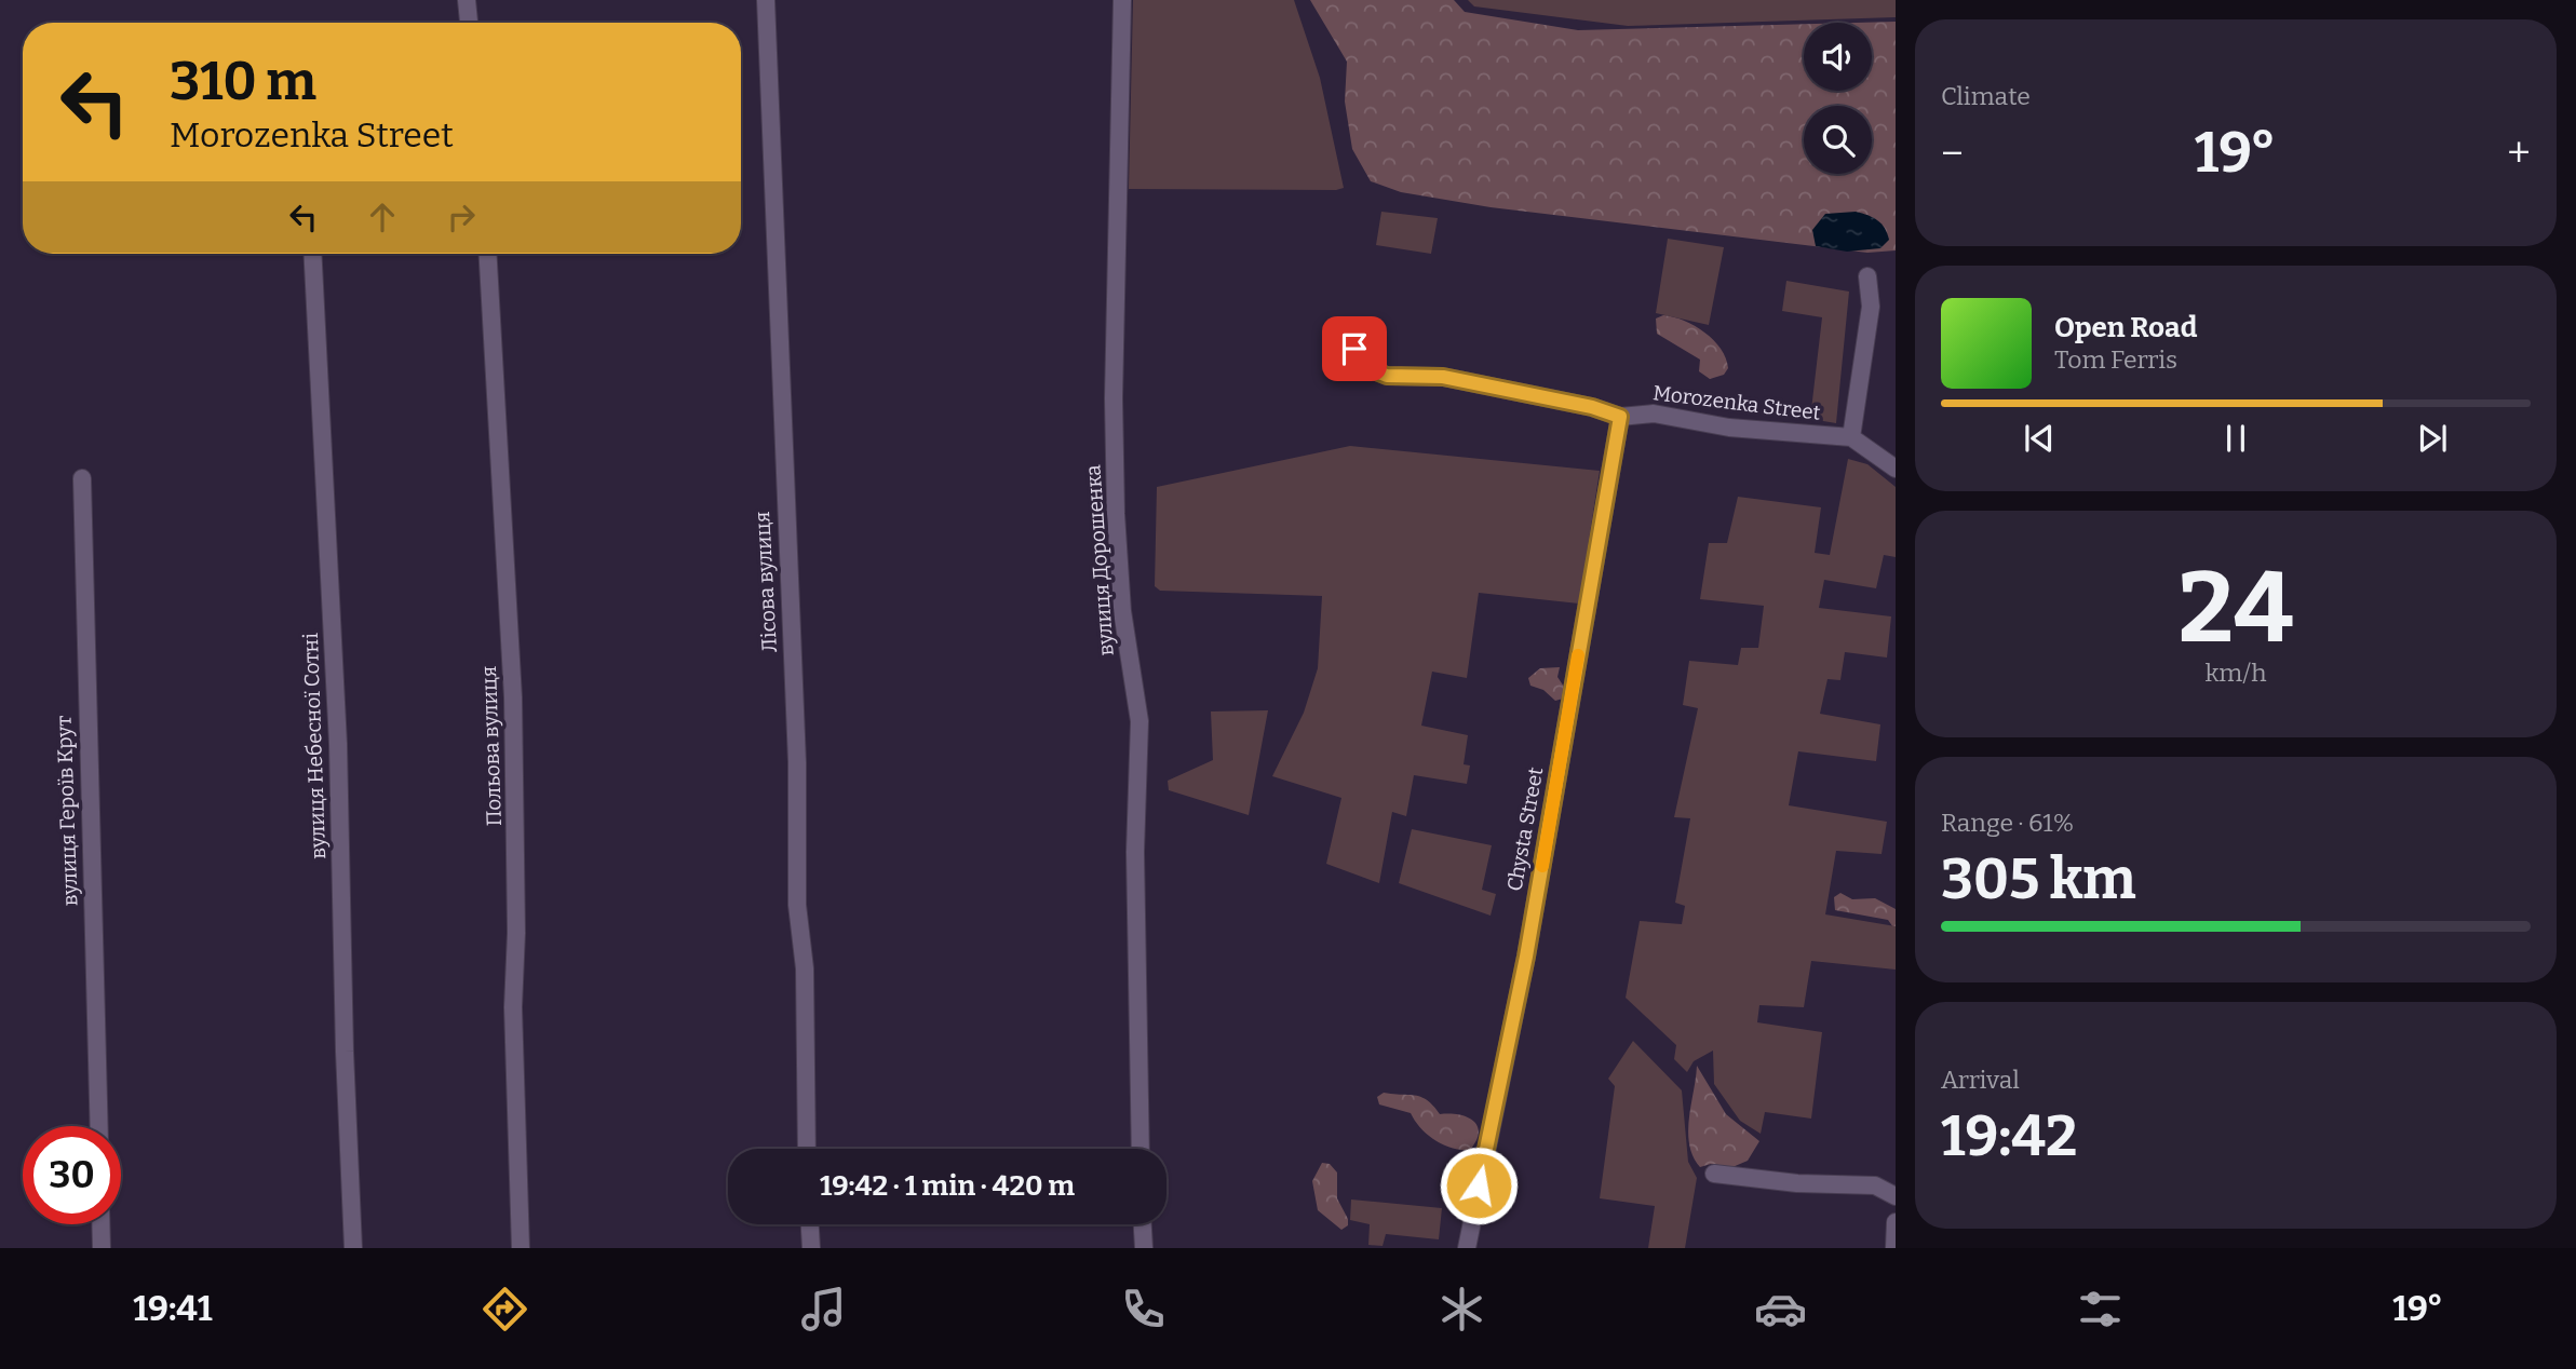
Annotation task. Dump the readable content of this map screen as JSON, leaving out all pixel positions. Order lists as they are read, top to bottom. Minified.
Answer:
{"streets":{"street":["Morozenka Street","вулиця Дорошенка","Лісова вулиця","вулиця Небесної Сотні","Польова вулиця","вулиця Героїв Крут","Chysta Street"]},"crossings":[["Morozenka Street","Chysta Street"]],"page":{"tile":["Climate",["24","km/h"],["Range · 61%","305 km"],["Arrival","19:42"]],"turn":["310 m","Morozenka Street"],"heat":["−","19°","+"],"song":["Open Road","Tom Ferris"],"limit":"30","trip":"19:42 · 1 min · 420 m","tabs":["19:41","19°"]}}
